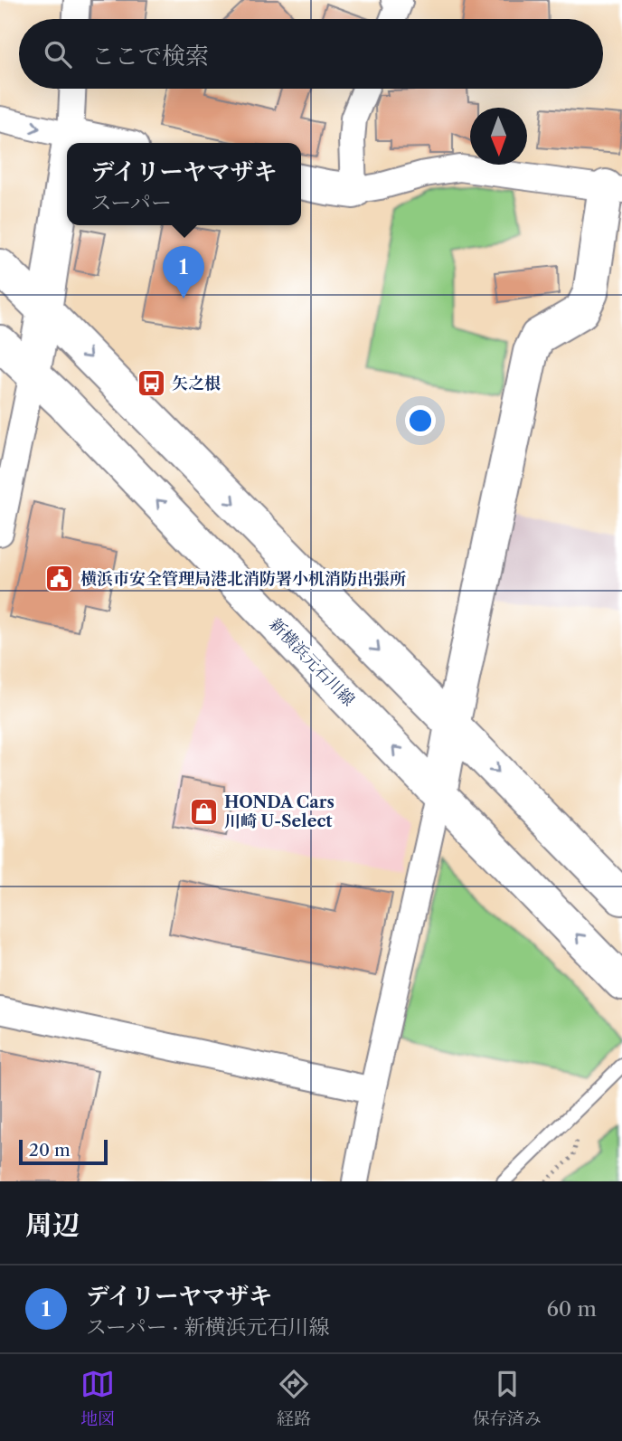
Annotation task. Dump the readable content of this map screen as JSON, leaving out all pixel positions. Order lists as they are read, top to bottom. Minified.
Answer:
{"streets":{"street":["新横浜元石川線"]},"places":{"bus stop":["矢之根"],"public building":["横浜市安全管理局港北消防署小机消防出張所"],"shop":["HONDA Cars 川崎 U-Select"]},"scale_bar":"20 m","north":"bottom","page":{"search":"ここで検索","popup":["デイリーヤマザキ","スーパー"],"pins":"1","scale":"20 m","heading":"周辺","list":[{"mark":"1","name":"デイリーヤマザキ","note":"スーパー · 新横浜元石川線","value":"60 m"}],"nav":["地図","経路","保存済み"]}}
